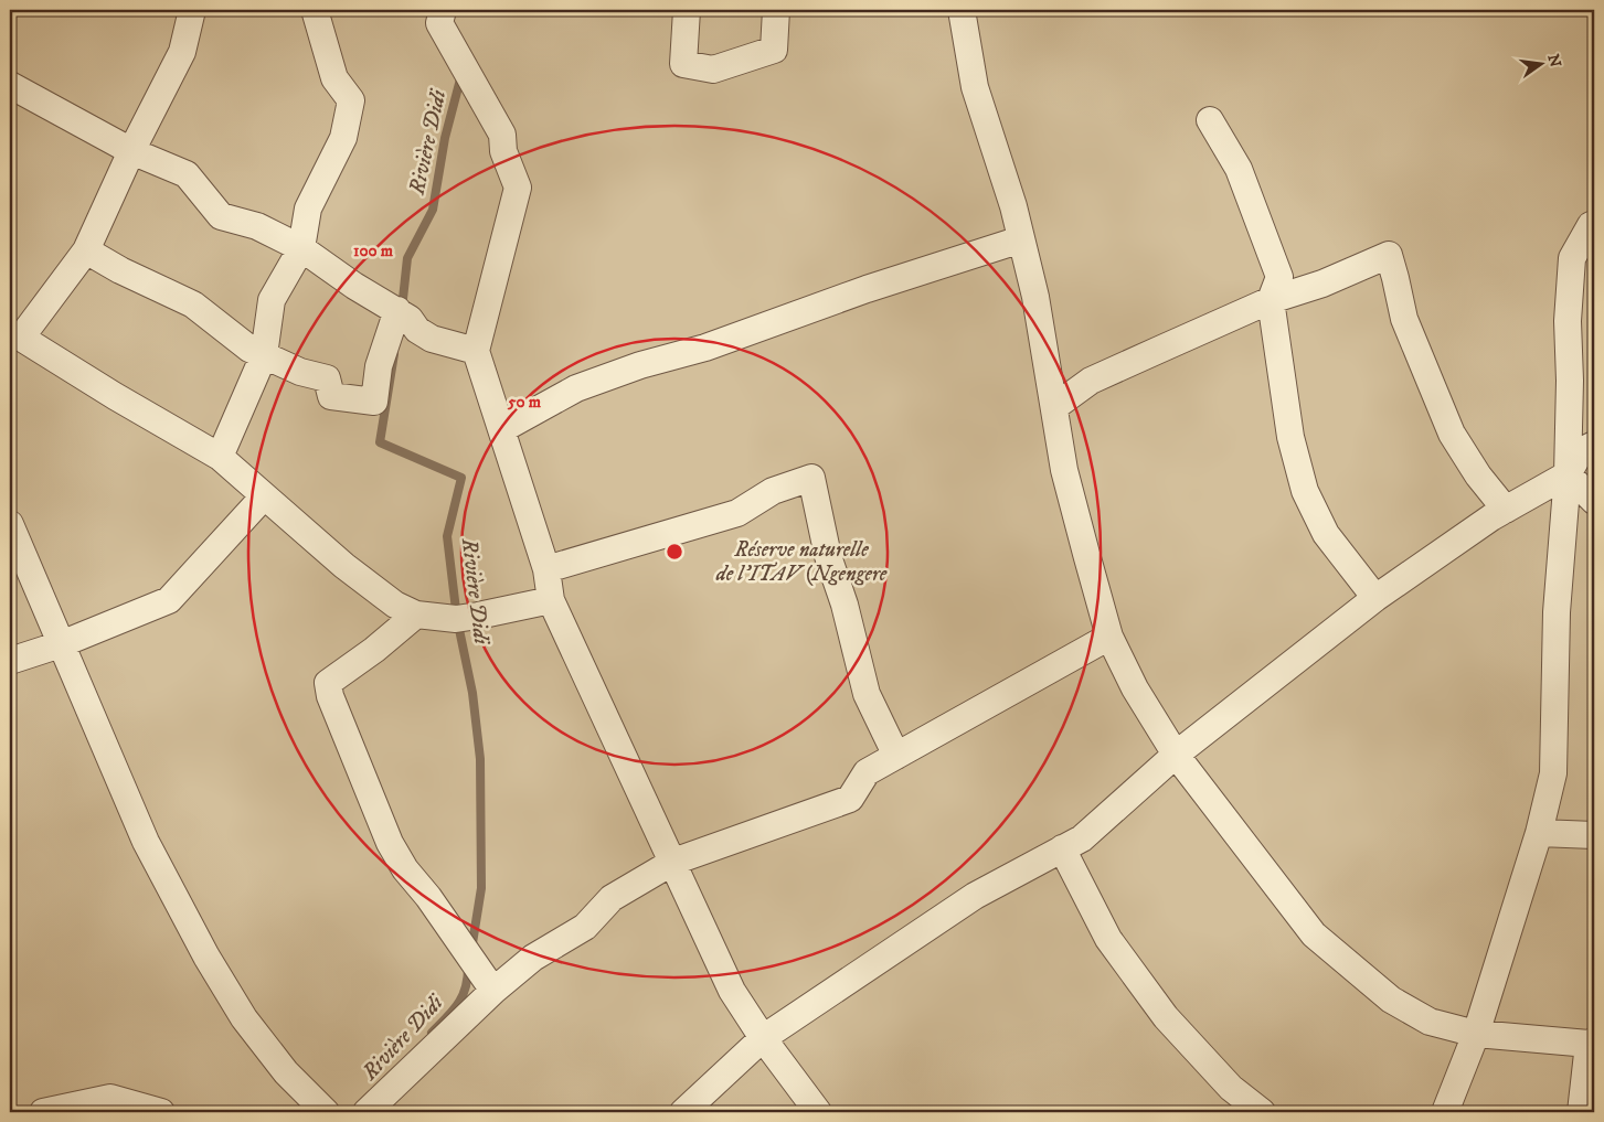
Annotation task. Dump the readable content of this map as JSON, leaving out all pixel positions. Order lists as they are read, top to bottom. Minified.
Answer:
{"water":["Rivière Didi"],"parks":["Réserve naturelle de l'ITAV (Ngengere"],"north":"right","rings":["100 m","50 m"]}
